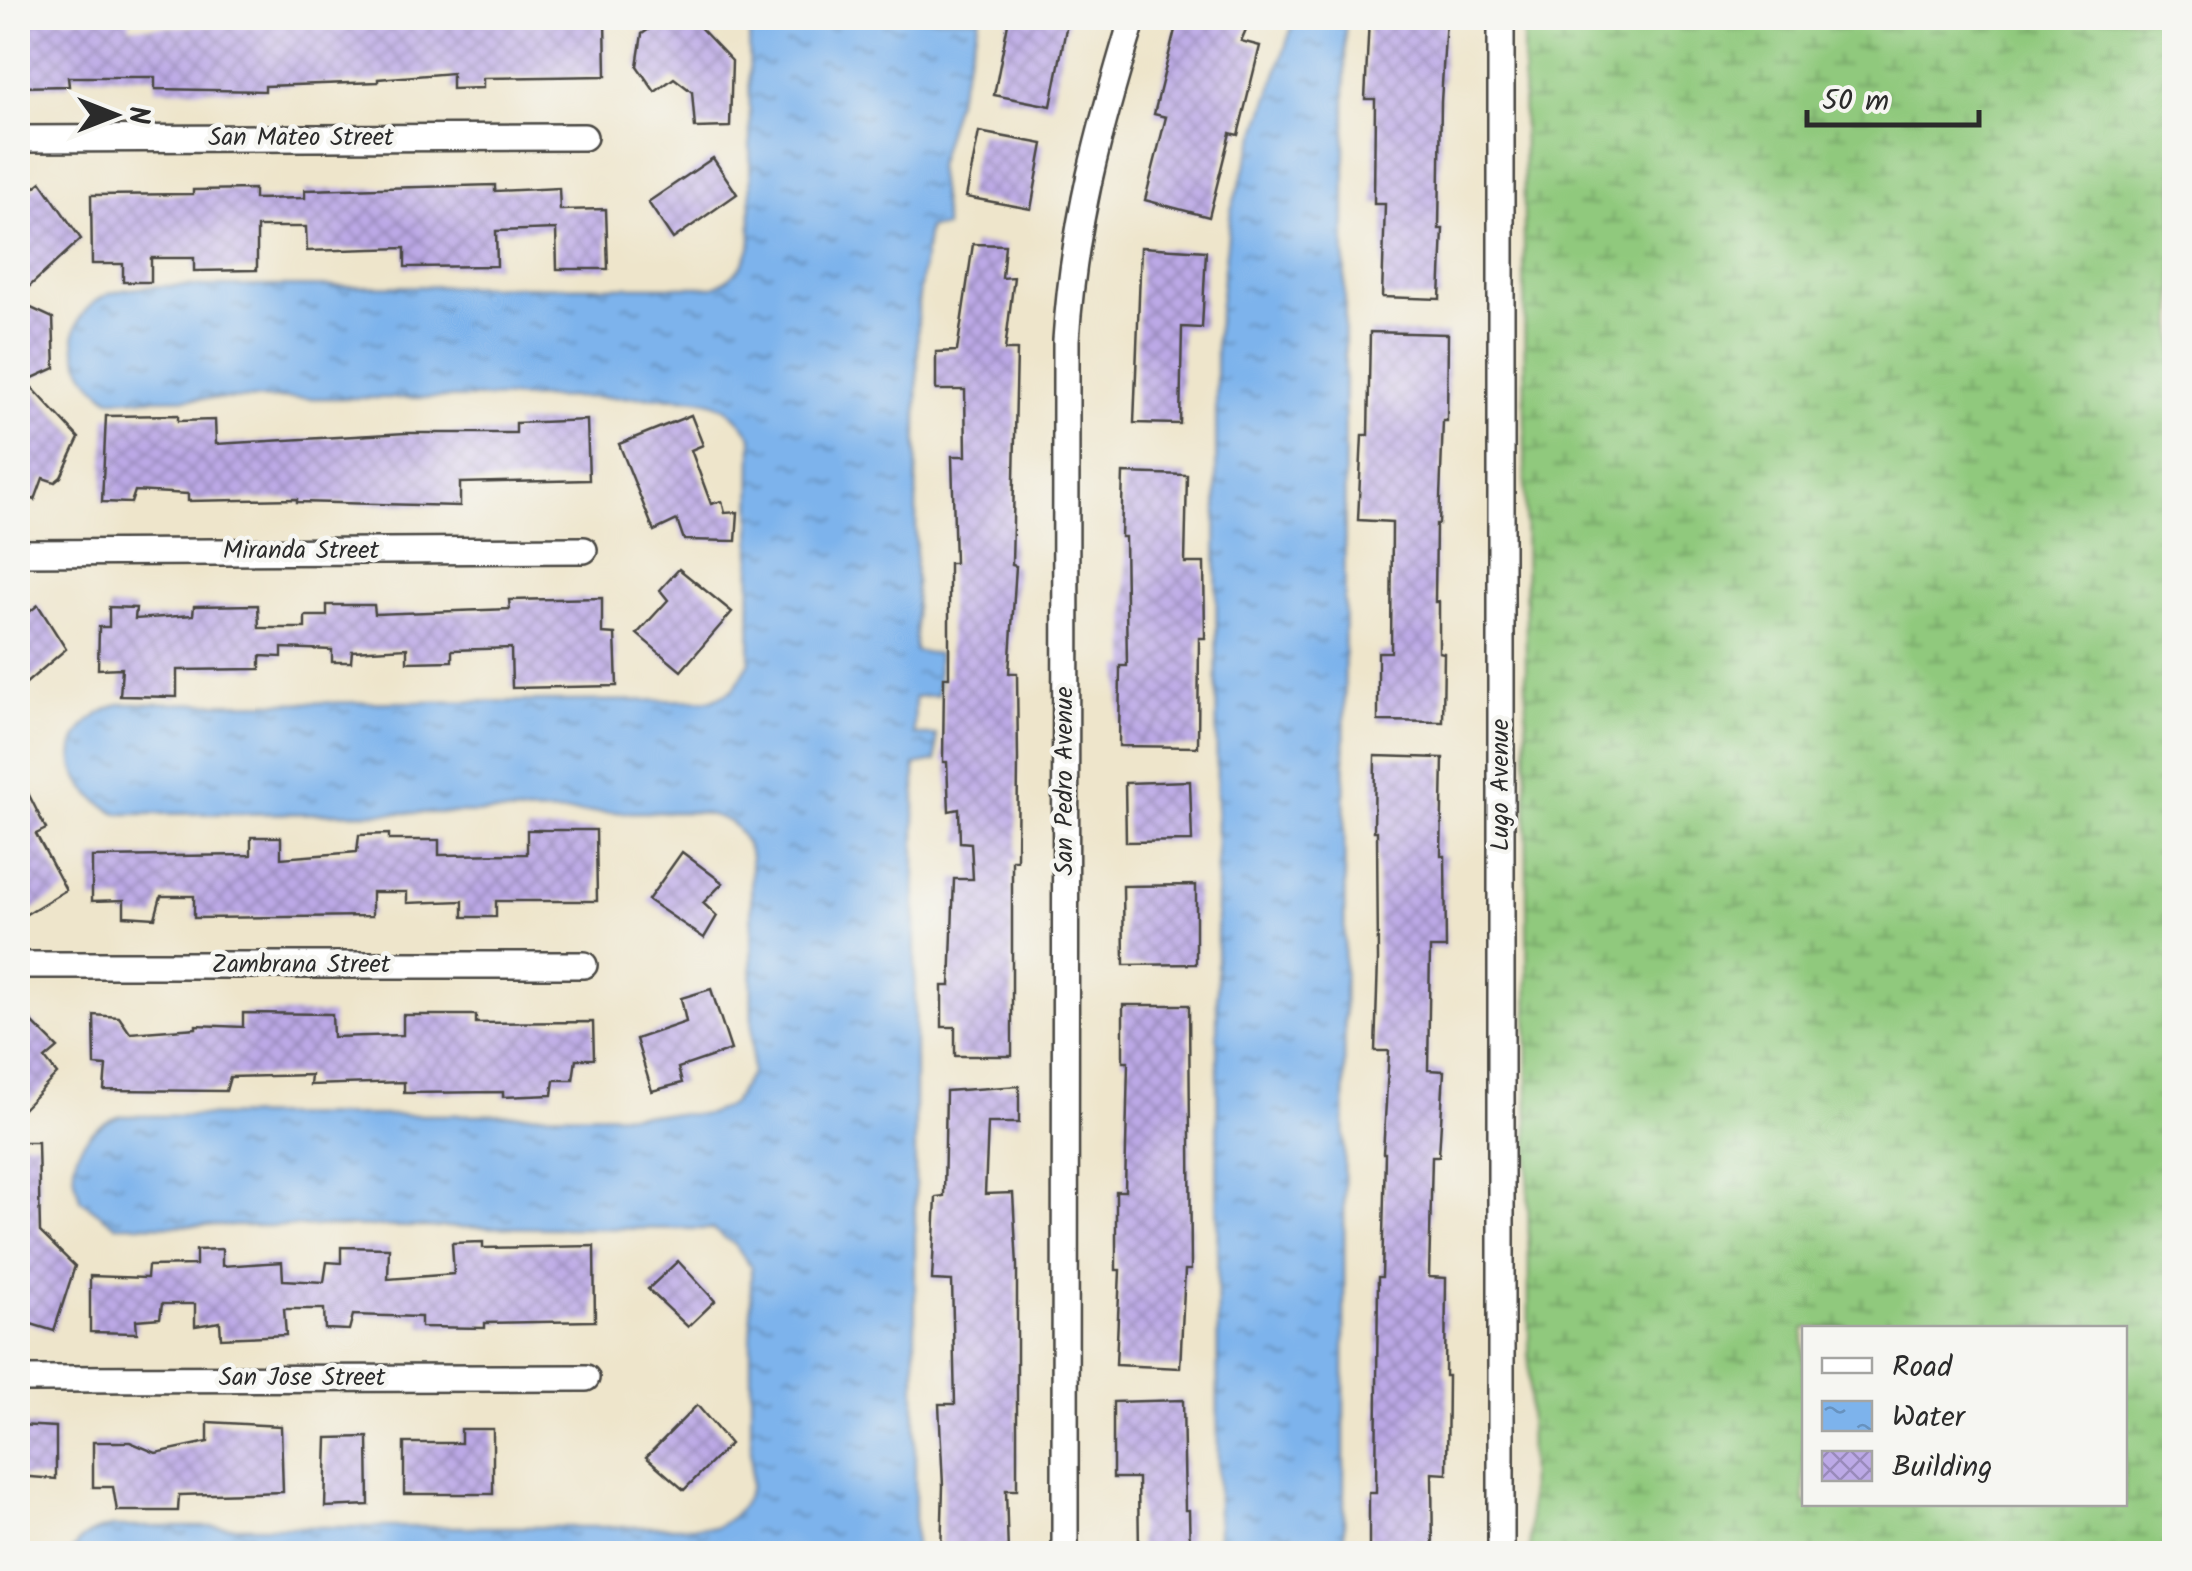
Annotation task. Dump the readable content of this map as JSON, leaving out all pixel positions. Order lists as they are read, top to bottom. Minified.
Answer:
{"streets":{"street":["San Mateo Street","Miranda Street","San Pedro Avenue","Lugo Avenue","Zambrana Street","San Jose Street"]},"legend":["Road","Water","Building"],"scale_bar":"50 m","north":"right"}
